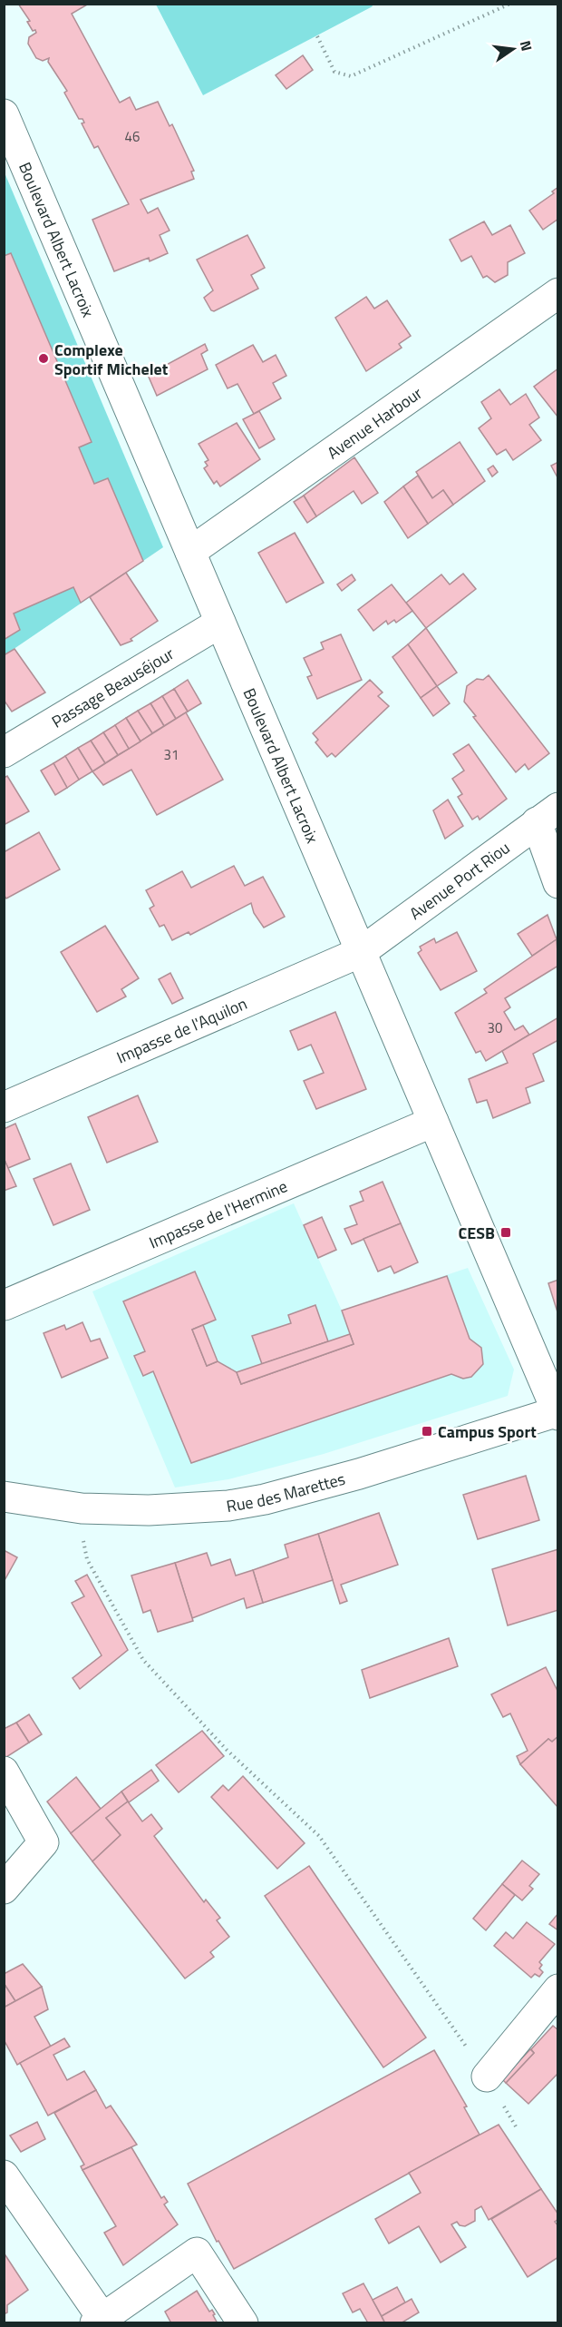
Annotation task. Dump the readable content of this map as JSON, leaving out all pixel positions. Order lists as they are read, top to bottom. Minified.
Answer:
{"streets":{"street":["Boulevard Albert Lacroix","Avenue Harbour","Passage Beauséjour","Avenue Port Riou","Impasse de l'Aquilon","Impasse de l'Hermine","Rue des Marettes"]},"crossings":[["Boulevard Albert Lacroix","Avenue Harbour"],["Boulevard Albert Lacroix","Passage Beauséjour"],["Boulevard Albert Lacroix","Avenue Port Riou"],["Boulevard Albert Lacroix","Impasse de l'Aquilon"],["Boulevard Albert Lacroix","Impasse de l'Hermine"],["Boulevard Albert Lacroix","Rue des Marettes"],["Avenue Port Riou","Impasse de l'Aquilon"]],"places":{"other":["Complexe Sportif Michelet"],"transit":["CESB","Campus Sport"]},"house_numbers":["46","31","30"],"north":"right"}
